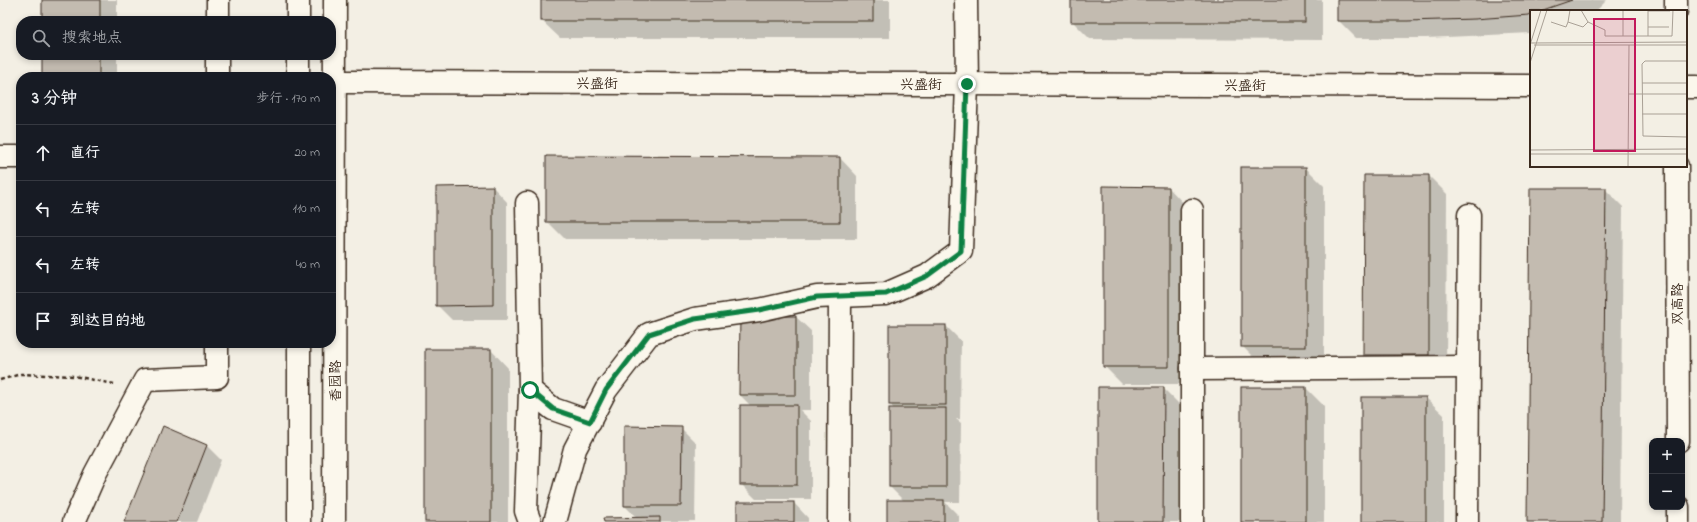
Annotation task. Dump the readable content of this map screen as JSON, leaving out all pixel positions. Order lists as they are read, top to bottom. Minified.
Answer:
{"streets":{"street":["兴盛街","双高路","香园路"]},"page":{"search":"搜索地点","heading":["3 分钟","步行 · 170 m"],"list":[["直行","20 m"],["左转","110 m"],["左转","40 m"],"到达目的地"],"map_buttons":["+","−"]}}
